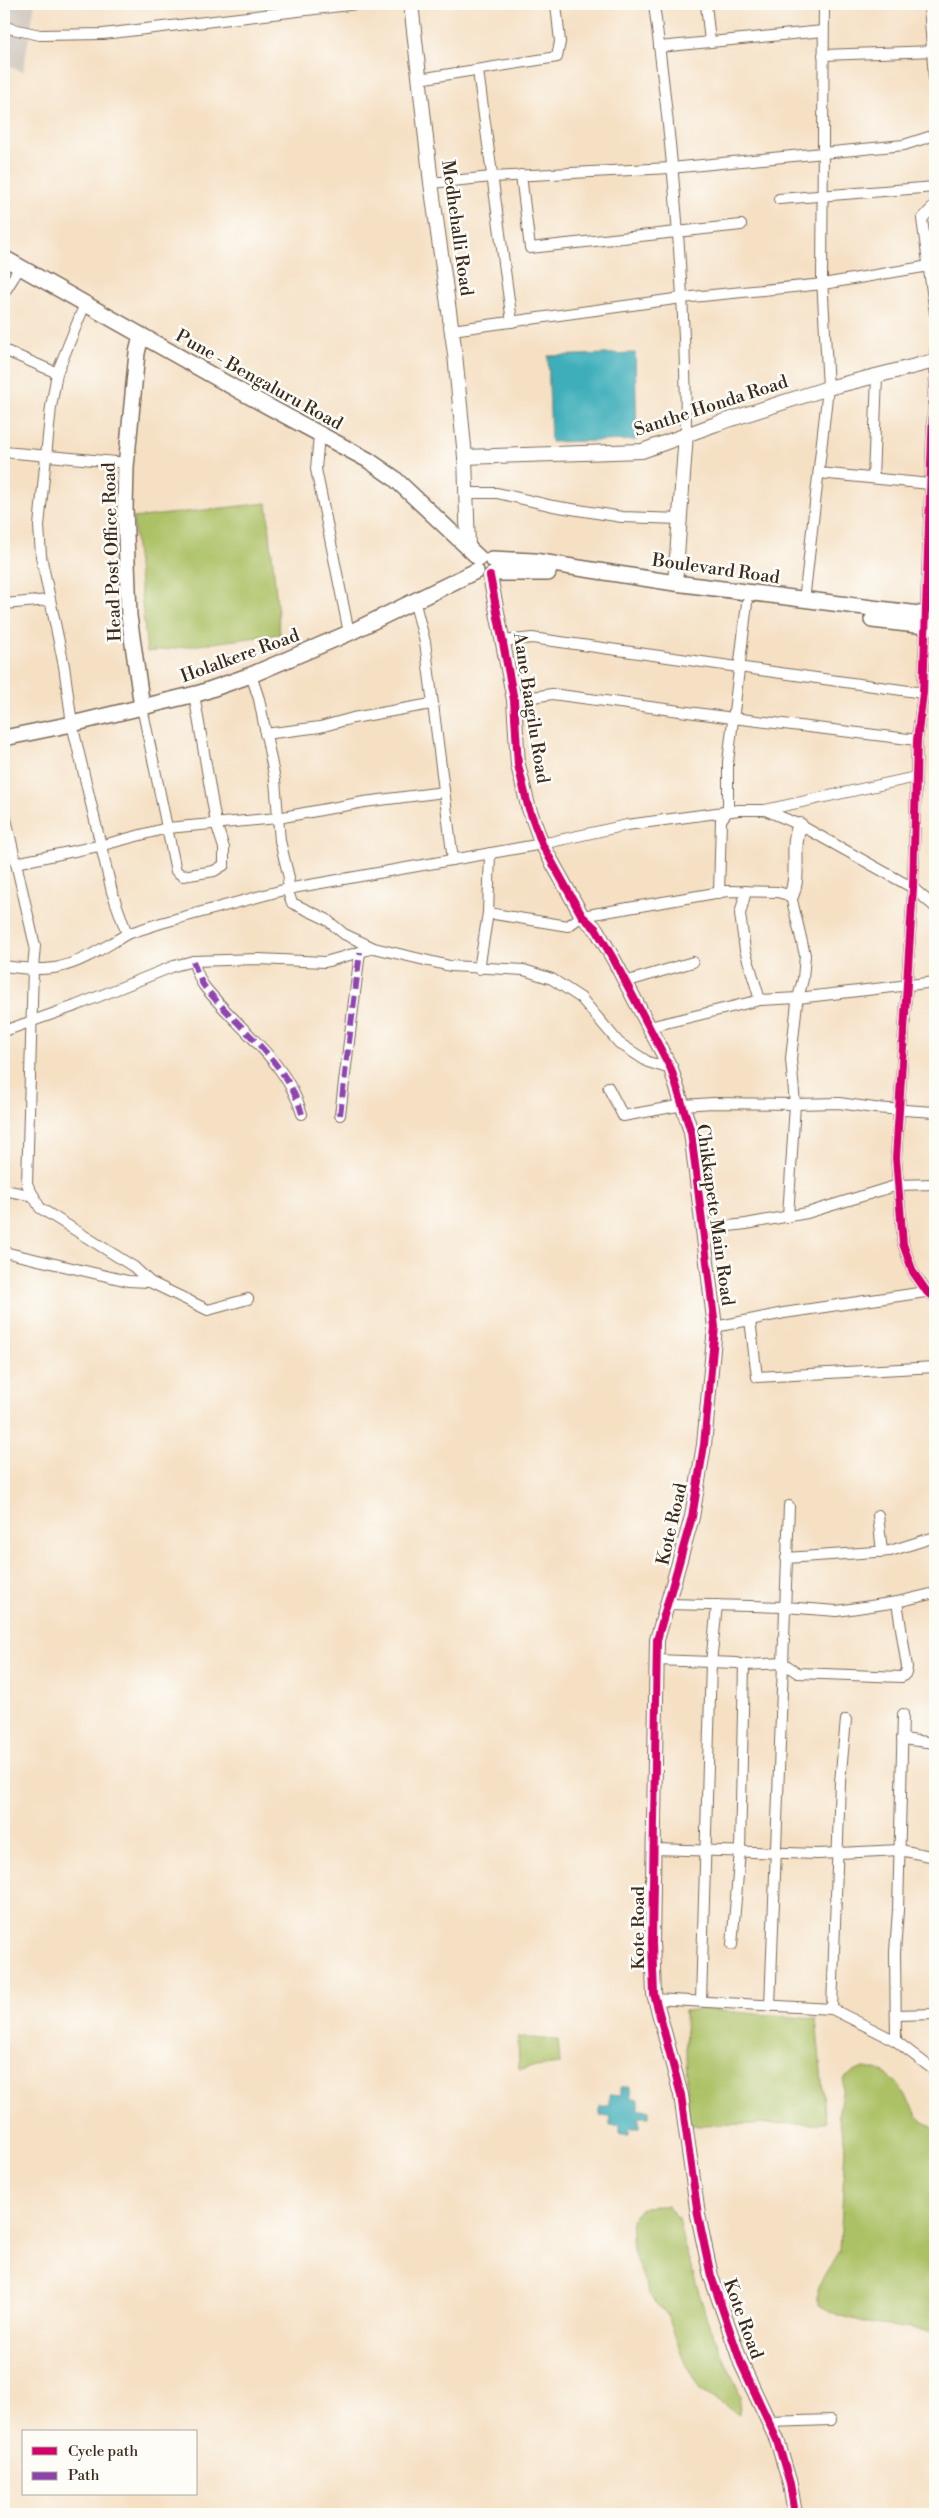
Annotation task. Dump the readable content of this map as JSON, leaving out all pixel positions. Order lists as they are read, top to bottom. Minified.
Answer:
{"streets":{"main road":["Pune - Bengaluru Road","Head Post Office Road","Boulevard Road","Holalkere Road"],"street":["Medhehalli Road","Santhe Honda Road","Aane Baagilu Road","Chikkapete Main Road","Kote Road"]},"crossings":[["Medhehalli Road","Pune - Bengaluru Road"],["Medhehalli Road","Santhe Honda Road"],["Pune - Bengaluru Road","Head Post Office Road"],["Pune - Bengaluru Road","Boulevard Road"],["Pune - Bengaluru Road","Holalkere Road"],["Pune - Bengaluru Road","Aane Baagilu Road"],["Head Post Office Road","Holalkere Road"],["Boulevard Road","Holalkere Road"],["Boulevard Road","Aane Baagilu Road"],["Holalkere Road","Aane Baagilu Road"],["Aane Baagilu Road","Chikkapete Main Road"],["Chikkapete Main Road","Kote Road"]],"legend":["Cycle path","Path"]}
